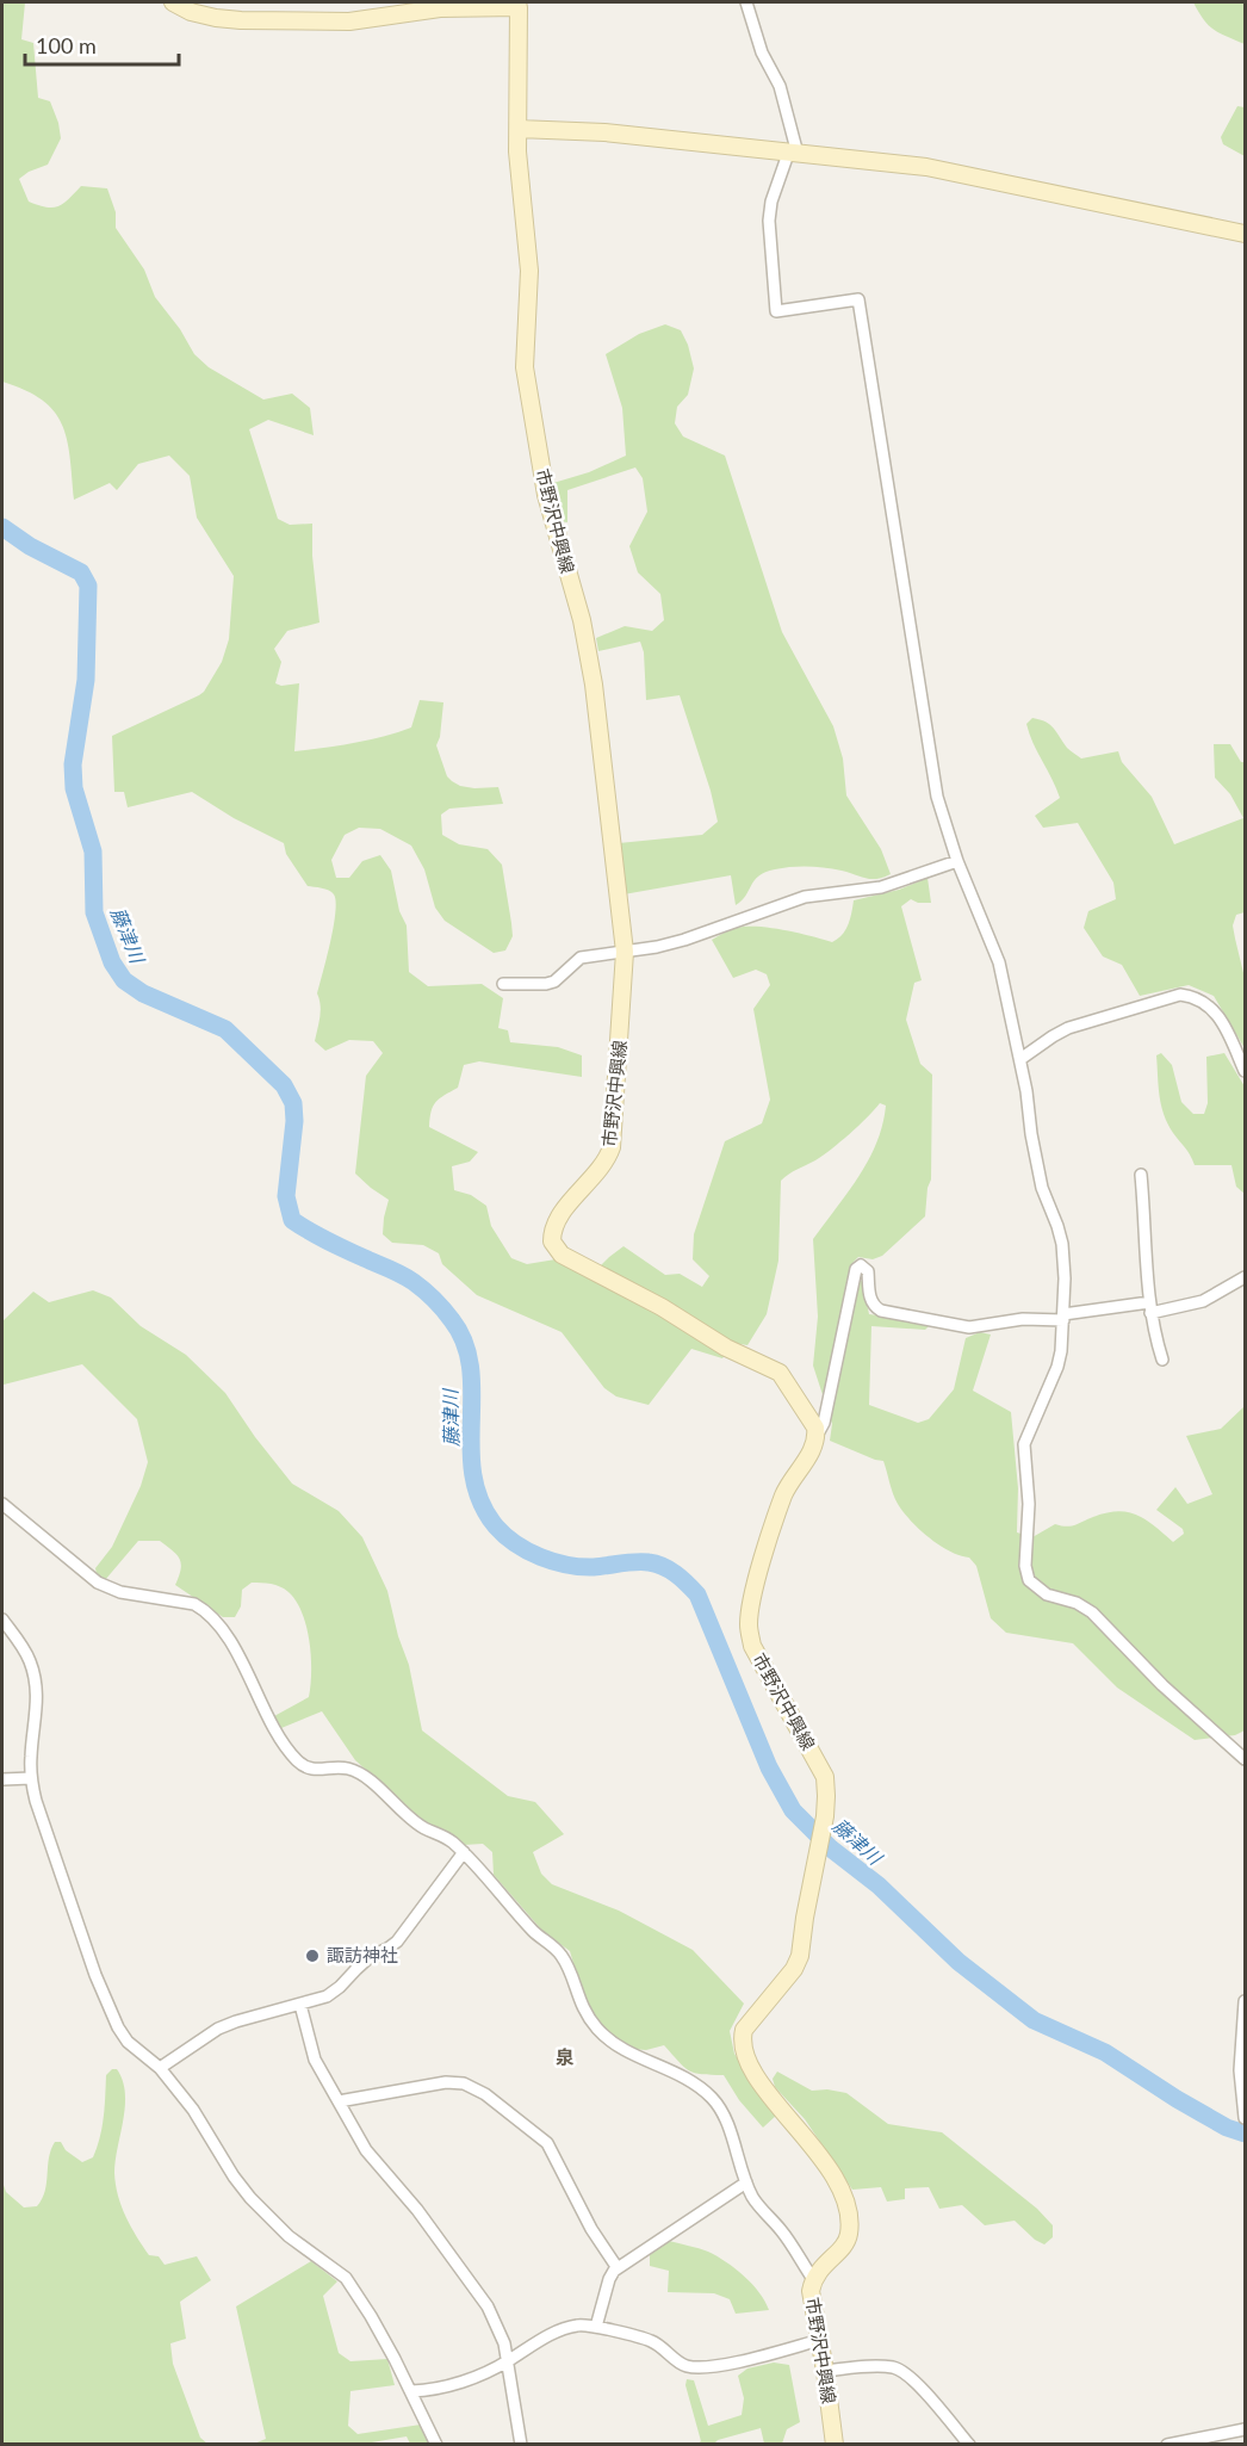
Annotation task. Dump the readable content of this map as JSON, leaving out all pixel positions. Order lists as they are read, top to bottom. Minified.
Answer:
{"streets":{"main road":["市野沢中興線"]},"districts":["泉"],"water":["藤津川"],"places":["諏訪神社"],"scale_bar":"100 m"}
